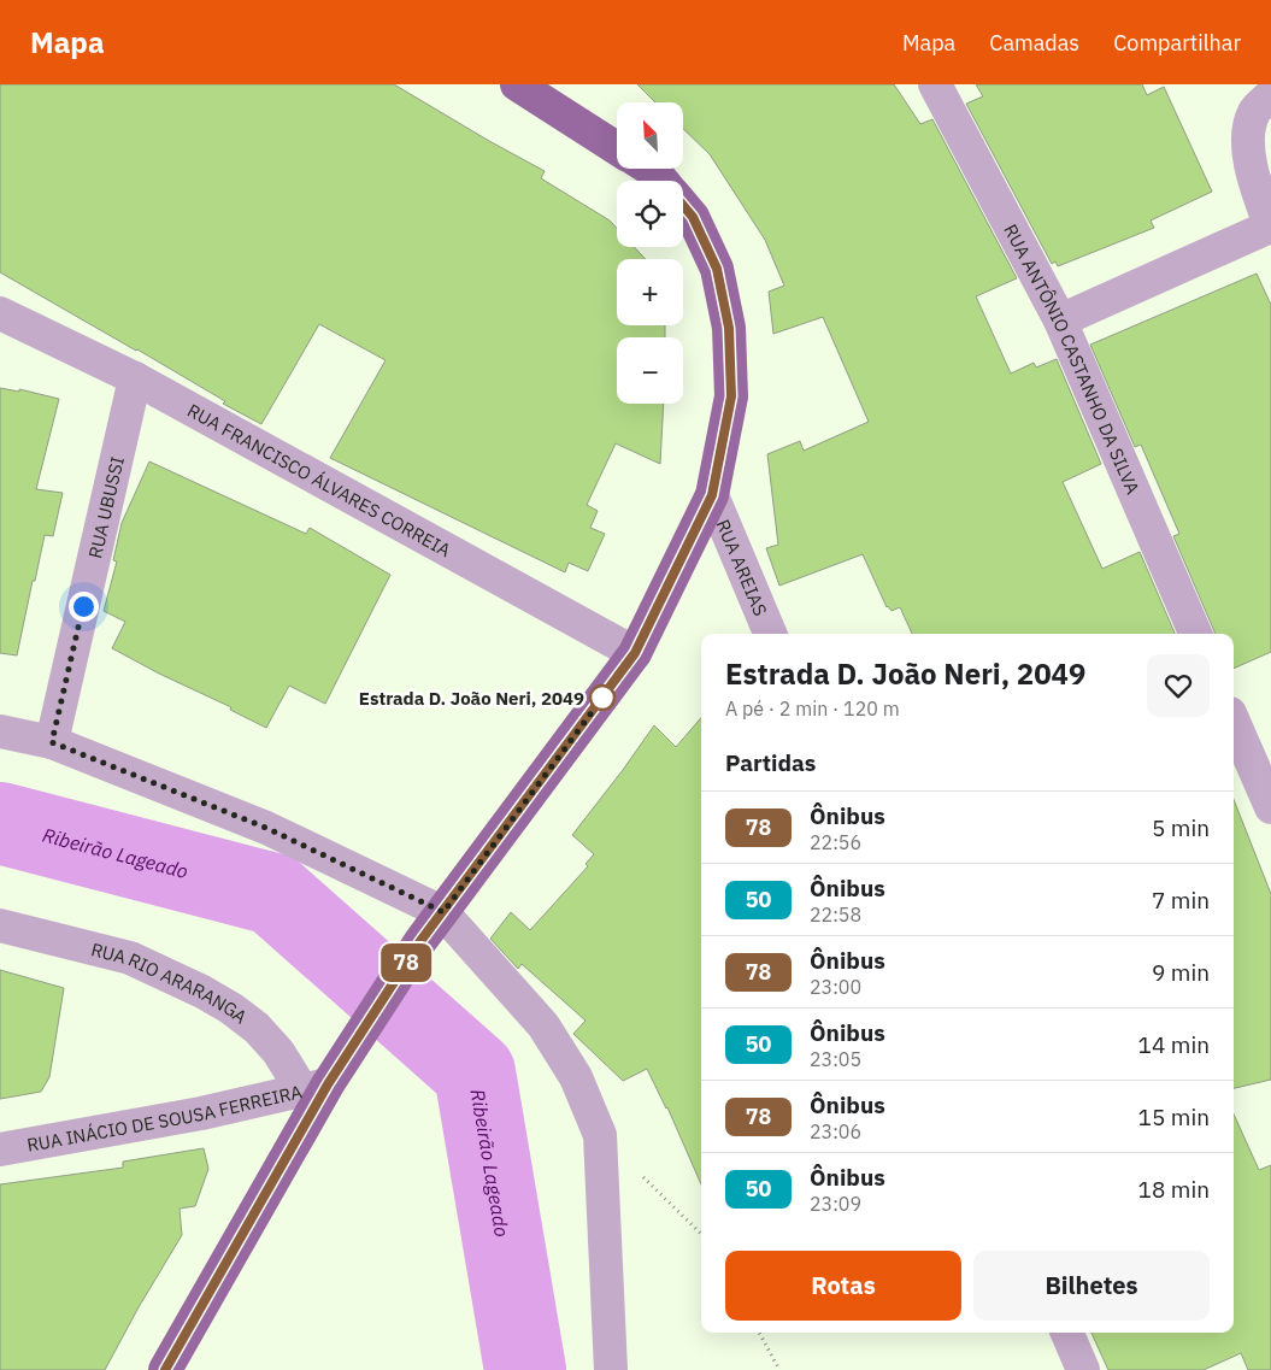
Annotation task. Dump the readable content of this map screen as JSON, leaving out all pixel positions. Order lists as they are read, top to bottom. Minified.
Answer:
{"streets":{"street":["RUA ANTÔNIO CASTANHO DA SILVA","RUA FRANCISCO ÁLVARES CORREIA","RUA UBUSSI","RUA AREIAS","RUA RIO ARARANGA","RUA INÁCIO DE SOUSA FERREIRA"]},"crossings":[["RUA FRANCISCO ÁLVARES CORREIA","RUA UBUSSI"],["RUA RIO ARARANGA","RUA INÁCIO DE SOUSA FERREIRA"]],"water":["Ribeirão Lageado"],"places":["Estrada D. João Neri, 2049"],"lines":["bus line 78"],"north":"top left","page":{"header":"Mapa","nav":["Mapa","Camadas","Compartilhar"],"on_map":"78","map_buttons":["+","−"],"heading":[["Estrada D. João Neri, 2049","A pé · 2 min · 120 m"],"Partidas"],"list":[{"mark":"78","name":"Ônibus","note":"22:56","value":"5 min"},{"mark":"50","name":"Ônibus","note":"22:58","value":"7 min"},{"mark":"78","name":"Ônibus","note":"23:00","value":"9 min"},{"mark":"50","name":"Ônibus","note":"23:05","value":"14 min"},{"mark":"78","name":"Ônibus","note":"23:06","value":"15 min"},{"mark":"50","name":"Ônibus","note":"23:09","value":"18 min"}],"buttons":["Rotas","Bilhetes"]}}
